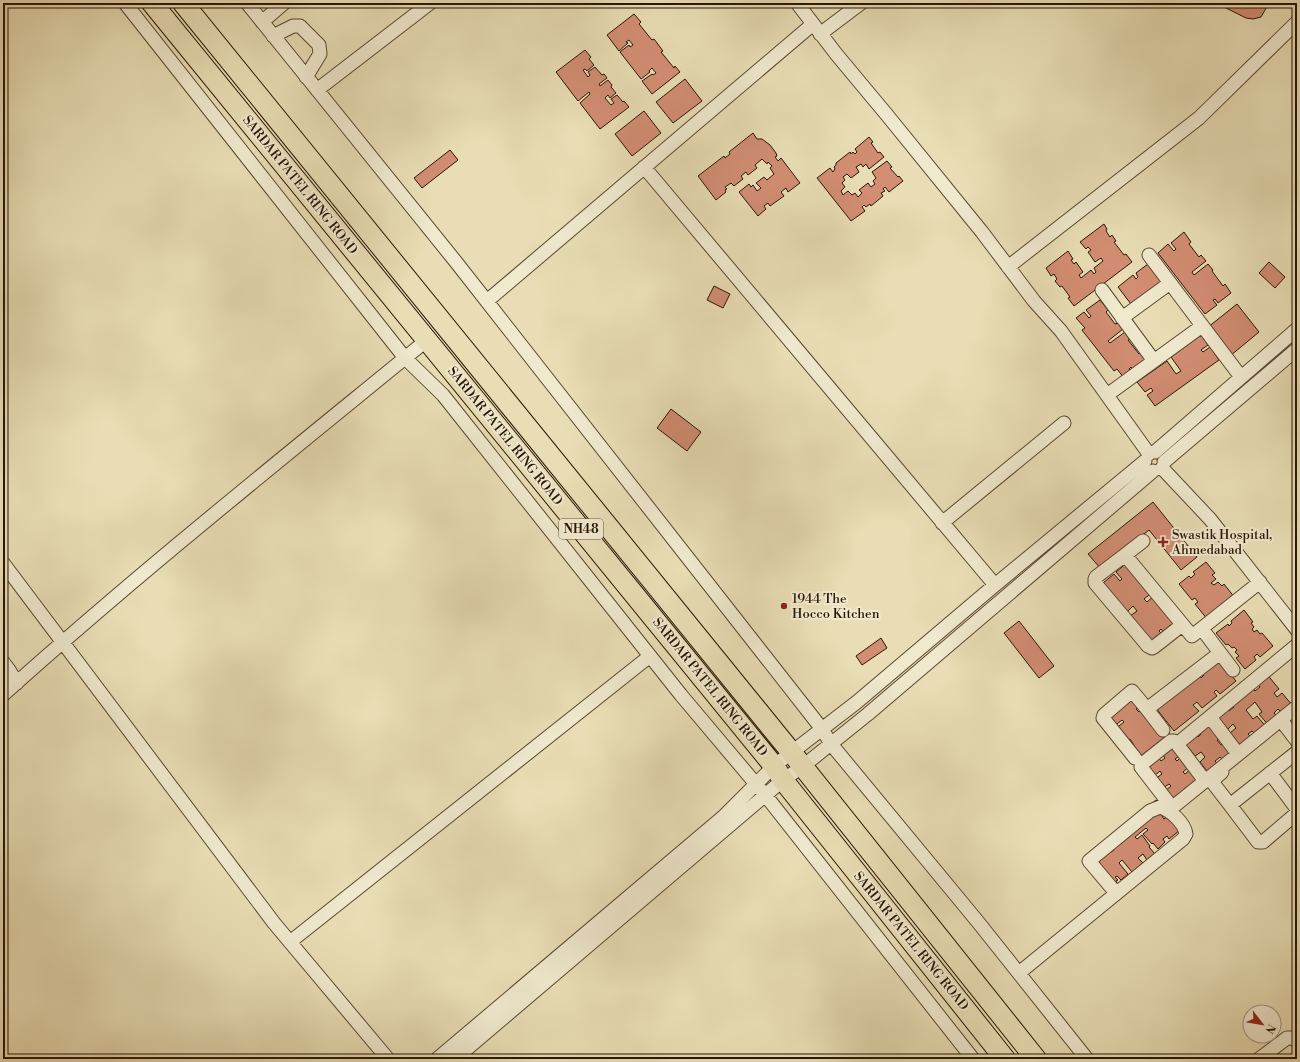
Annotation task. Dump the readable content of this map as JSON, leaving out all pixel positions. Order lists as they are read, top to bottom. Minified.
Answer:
{"streets":{"highway":["SARDAR PATEL RING ROAD","NH48"]},"places":{"health":["Swastik Hospital, Ahmedabad"],"other":["1944 The Hocco Kitchen"]},"north":"bottom right"}
